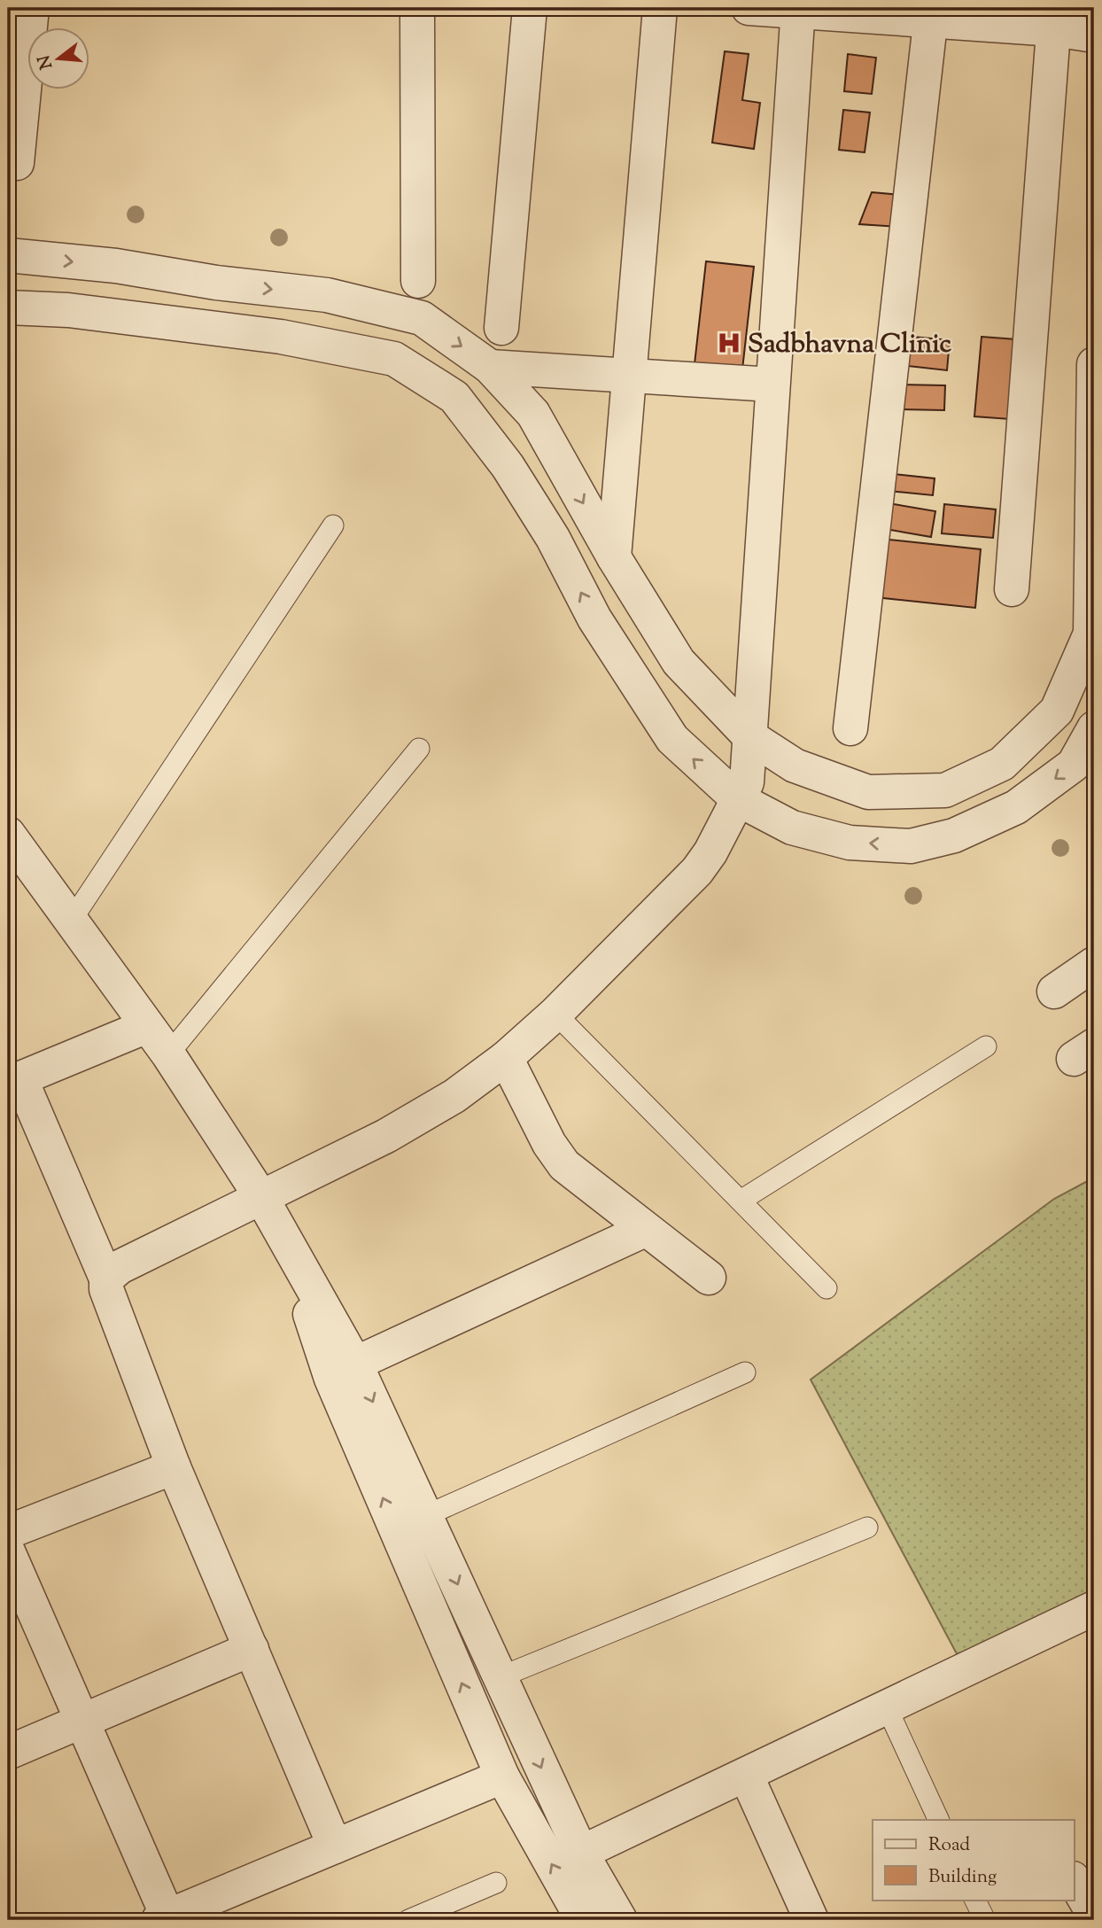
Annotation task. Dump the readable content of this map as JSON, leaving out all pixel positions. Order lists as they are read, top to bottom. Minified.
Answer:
{"places":{"hospital":["Sadbhavna Clinic"]},"legend":["Road","Building"],"north":"left"}
